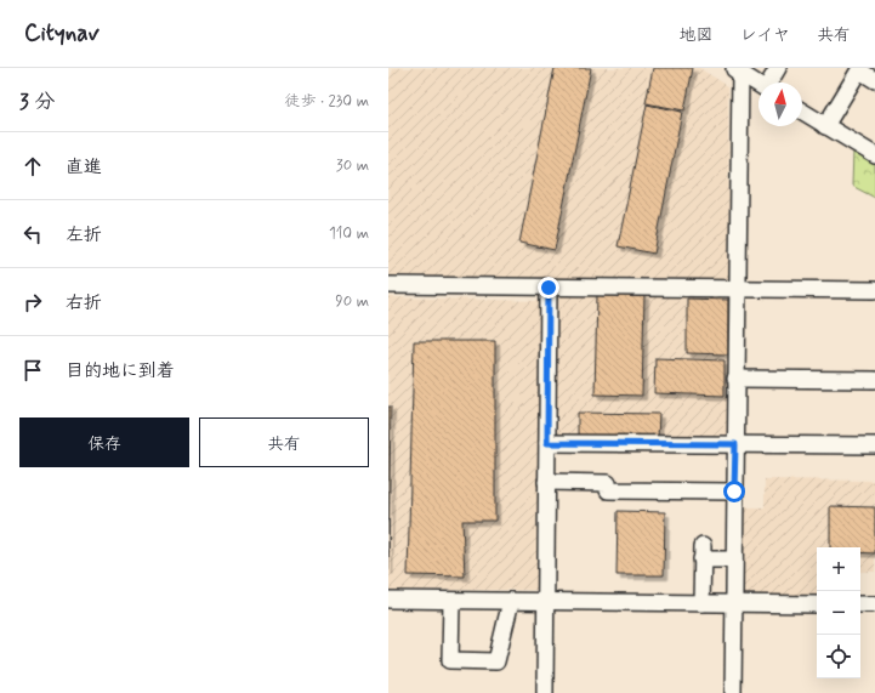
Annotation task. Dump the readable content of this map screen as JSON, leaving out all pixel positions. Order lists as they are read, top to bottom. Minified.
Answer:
{"north":"top","page":{"header":"Citynav","nav":["地図","レイヤ","共有"],"heading":["3 分","徒歩 · 230 m"],"list":[["直進","30 m"],["左折","110 m"],["右折","90 m"],"目的地に到着"],"buttons":["保存","共有"],"map_buttons":["+","−"]}}
